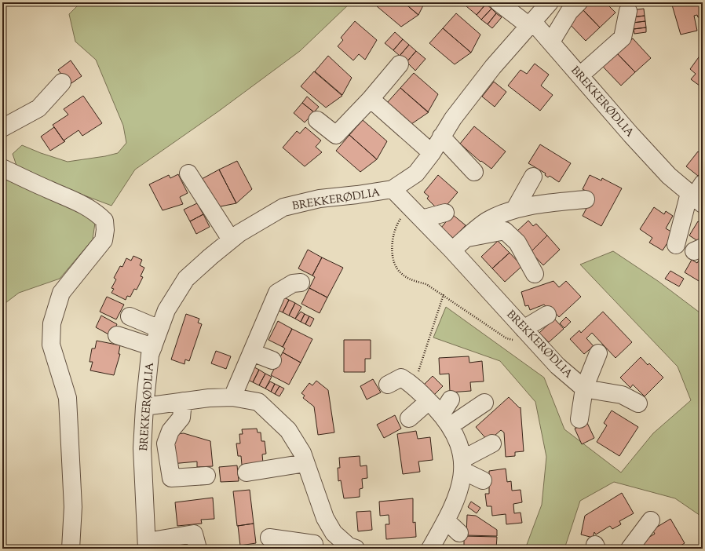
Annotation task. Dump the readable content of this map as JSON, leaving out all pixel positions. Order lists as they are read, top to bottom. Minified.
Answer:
{"streets":{"street":["BREKKERØDLIA"]}}
